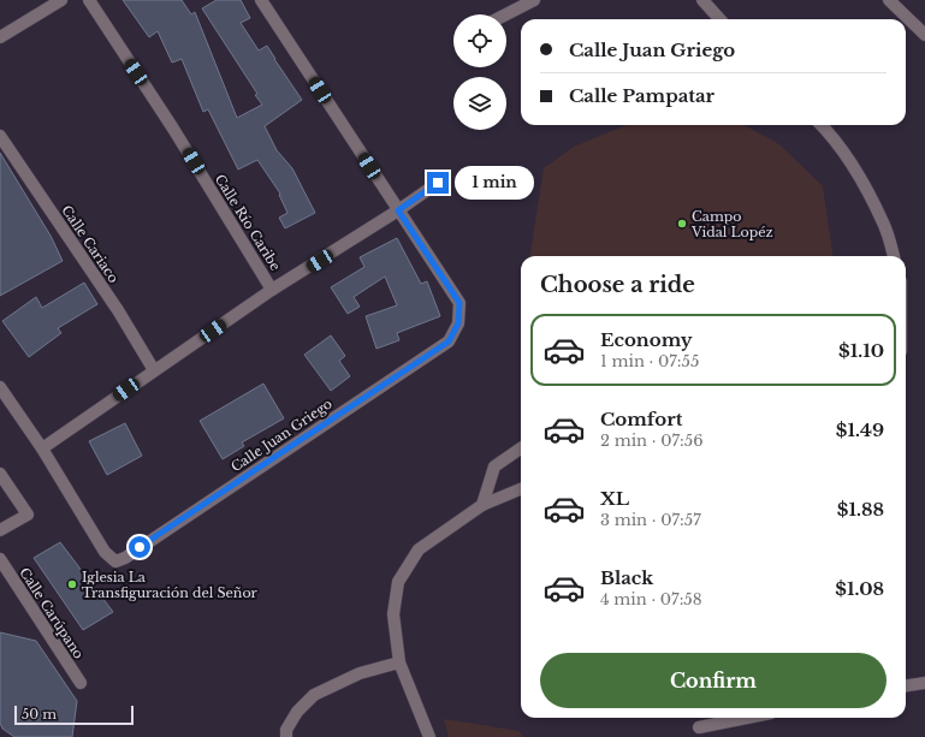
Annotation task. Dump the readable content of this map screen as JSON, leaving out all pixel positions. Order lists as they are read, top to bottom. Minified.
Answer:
{"streets":{"street":["Calle Río Caribe","Calle Cariaco","Calle Juan Griego","Calle Carúpano"]},"places":["Campo Vidal Lopéz","Iglesia La Transfiguración del Señor"],"scale_bar":"50 m","page":{"banner":["Calle Juan Griego","Calle Pampatar"],"bubble":"1 min","heading":"Choose a ride","list":[{"name":"Economy","note":"1 min · 07:55","value":"$1.10"},{"name":"Comfort","note":"2 min · 07:56","value":"$1.49"},{"name":"XL","note":"3 min · 07:57","value":"$1.88"},{"name":"Black","note":"4 min · 07:58","value":"$1.08"}],"buttons":"Confirm","scale":"50 m"}}
